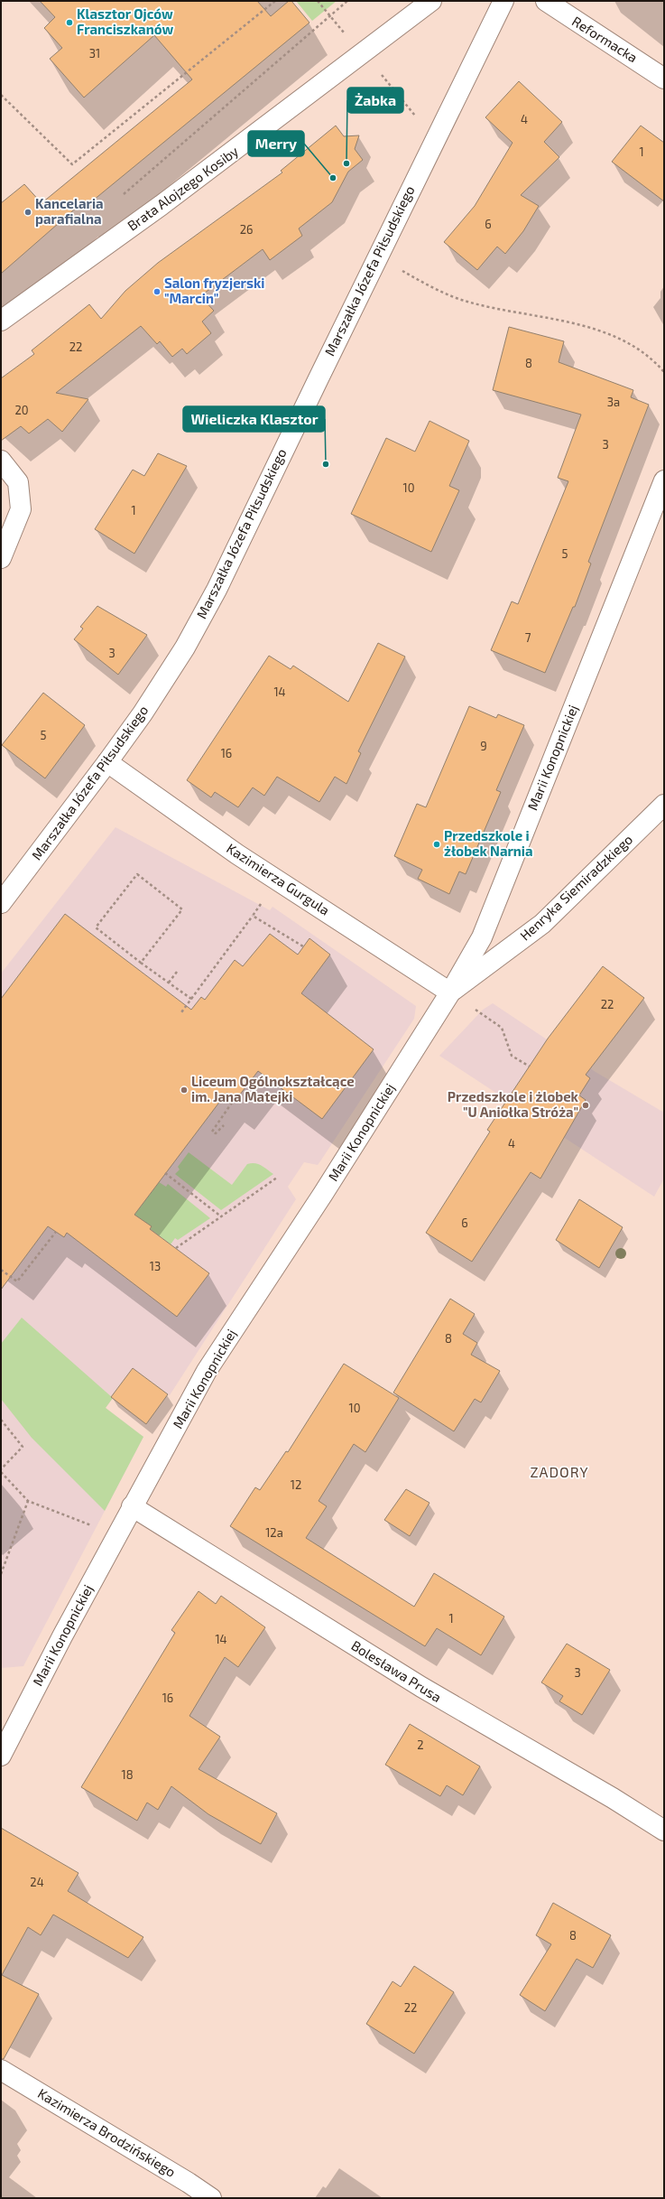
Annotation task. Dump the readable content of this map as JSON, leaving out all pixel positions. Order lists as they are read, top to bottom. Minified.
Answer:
{"streets":{"street":["Reformacka","Brata Alojzego Kosiby","Marszałka Józefa Piłsudskiego","Marii Konopnickiej","Kazimierza Gurgula","Henryka Siemiradzkiego","Bolesława Prusa","Kazimierza Brodzińskiego"]},"crossings":[["Marszałka Józefa Piłsudskiego","Kazimierza Gurgula"],["Marii Konopnickiej","Kazimierza Gurgula"],["Marii Konopnickiej","Henryka Siemiradzkiego"],["Marii Konopnickiej","Bolesława Prusa"],["Kazimierza Gurgula","Henryka Siemiradzkiego"]],"districts":["ZADORY"],"places":["Klasztor Ojców Franciszkanów","Żabka","Merry","Kancelaria parafialna","Salon fryzjerski \"Marcin\"","Wieliczka Klasztor","Przedszkole i żłobek Narnia","Liceum Ogólnokształcące im. Jana Matejki","Przedszkole i żlobek \"U Aniołka Stróża\""],"house_numbers":["31","4","1","6","26","22","8","3a","20","3","10","1","5","7","3","14","5","9","16","22","4","6","13","8","10","12","12a","1","14","3","16","2","18","24","8","22"]}
